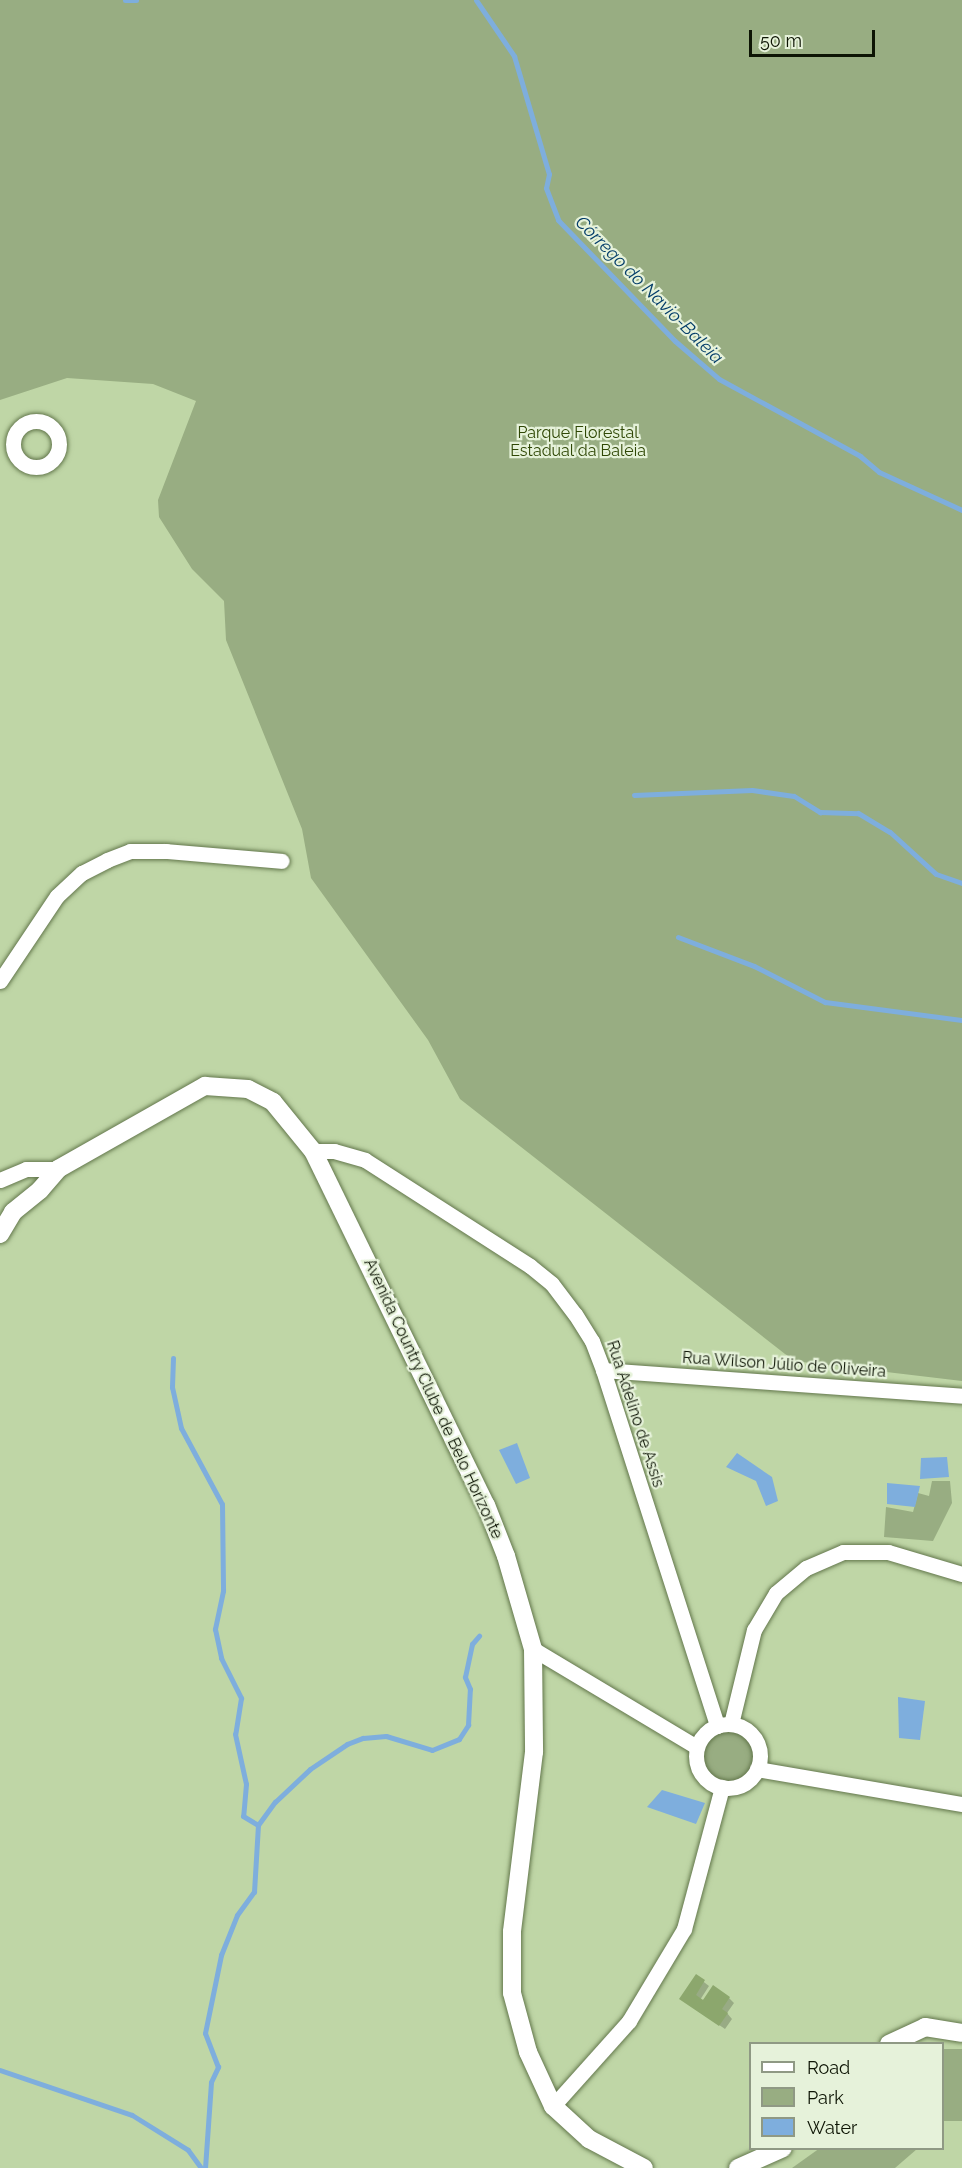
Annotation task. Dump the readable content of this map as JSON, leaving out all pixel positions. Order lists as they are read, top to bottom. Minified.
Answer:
{"streets":{"street":["Rua Wilson Júlio de Oliveira","Avenida Country Clube de Belo Horizonte","Rua Adelino de Assis"]},"crossings":[["Rua Wilson Júlio de Oliveira","Rua Adelino de Assis"],["Avenida Country Clube de Belo Horizonte","Rua Adelino de Assis"]],"water":["Córrego do Navio-Baleia"],"parks":["Parque Florestal Estadual da Baleia"],"legend":["Road","Park","Water"],"scale_bar":"50 m"}
